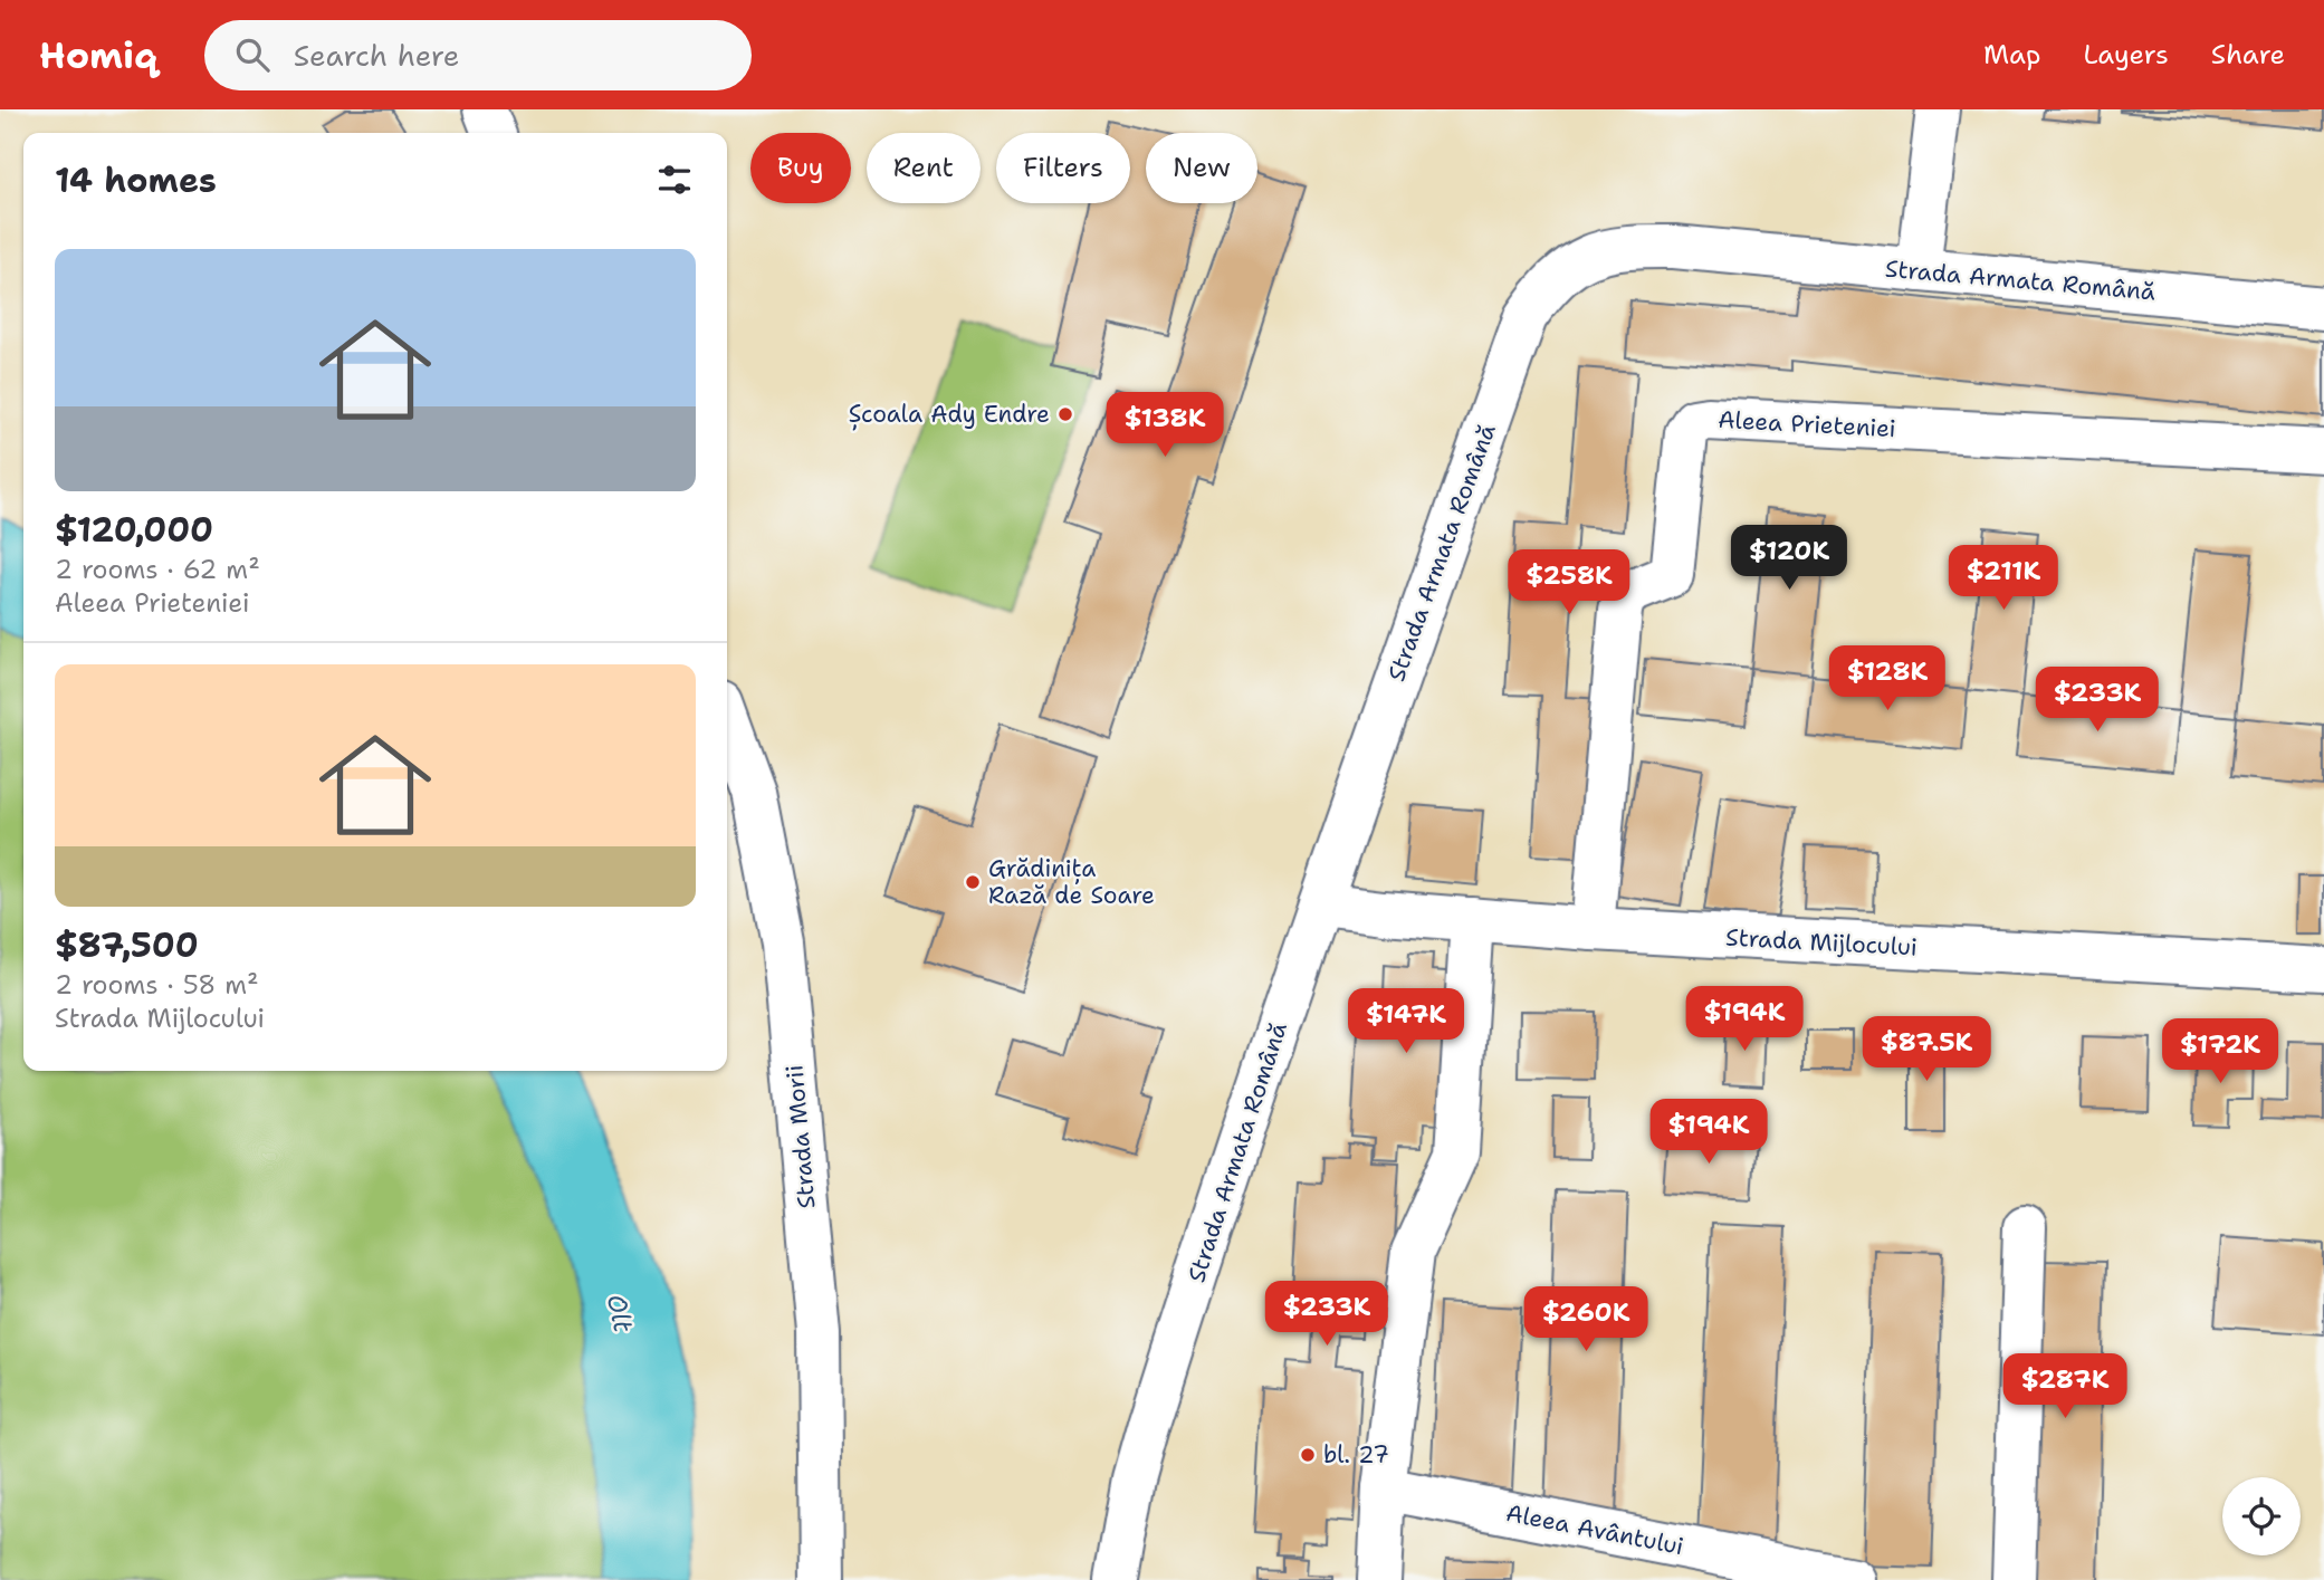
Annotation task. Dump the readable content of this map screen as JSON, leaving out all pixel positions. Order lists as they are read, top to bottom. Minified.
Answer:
{"streets":{"street":["Strada Armata Română","Aleea Prieteniei","Strada Mijlocului","Strada Morii","Aleea Avântului"]},"crossings":[["Strada Armata Română","Strada Mijlocului"],["Aleea Prieteniei","Strada Mijlocului"]],"water":["Olt"],"places":["Școala Ady Endre","Grădinița Rază de Soare","bl. 27"],"page":{"header":"Homiq","search":"Search here","nav":["Map","Layers","Share"],"chip":["Buy","Rent","Filters","New"],"heading":"14 homes","list":[{"name":"$120,000","note":"2 rooms · 62 m² · Aleea Prieteniei"},{"name":"$87,500","note":"2 rooms · 58 m² · Strada Mijlocului"}],"price":["$138K","$120K","$211K","$258K","$128K","$233K","$194K","$147K","$87.5K","$172K","$194K","$233K","$260K","$287K"]}}
